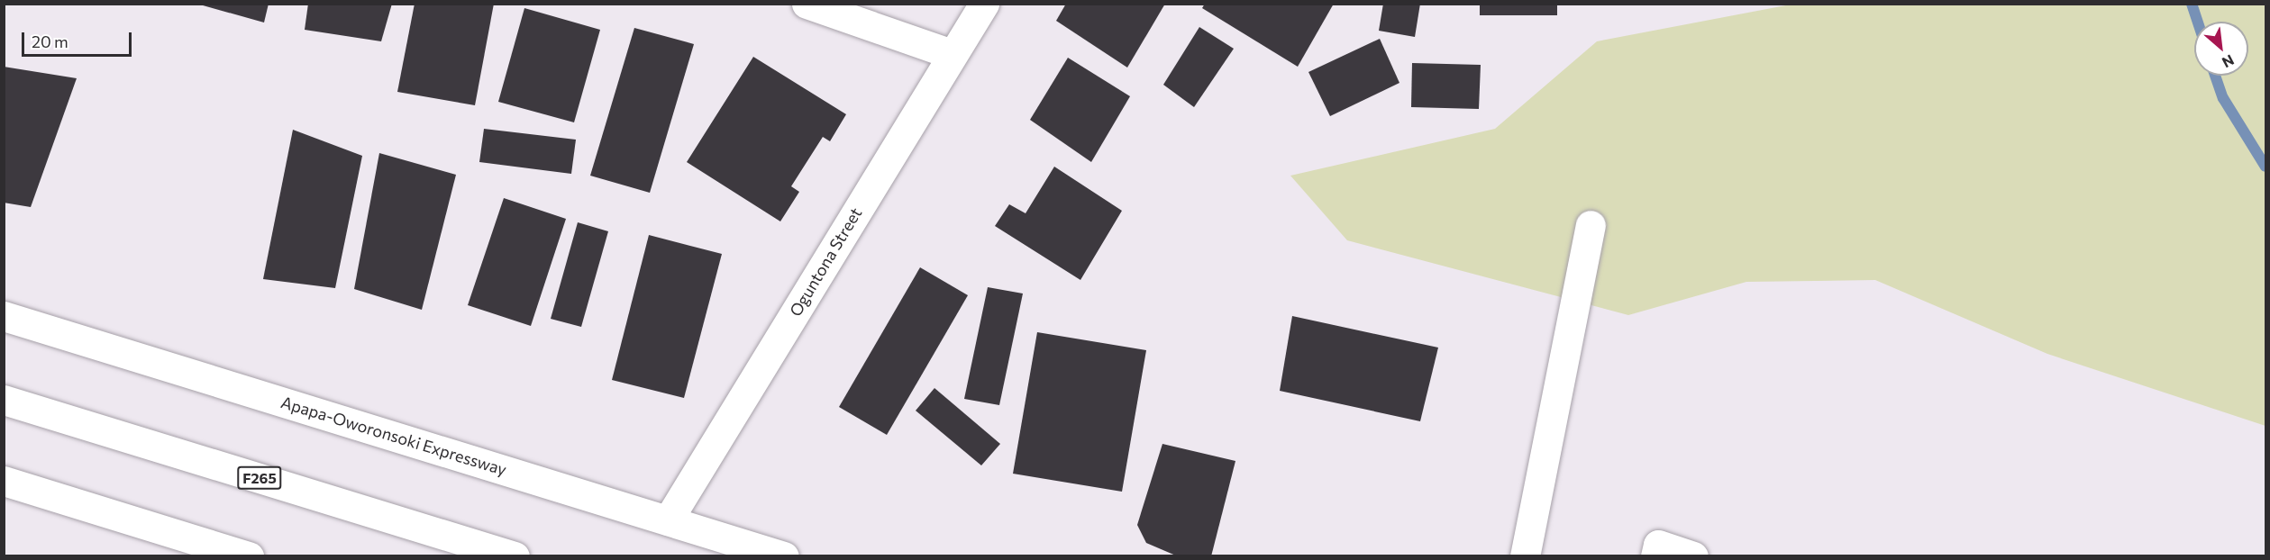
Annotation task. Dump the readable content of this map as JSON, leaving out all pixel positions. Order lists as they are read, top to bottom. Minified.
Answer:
{"streets":{"main road":["Oguntona Street","Apapa-Oworonsoki Expressway","F265"]},"crossings":[["Oguntona Street","Apapa-Oworonsoki Expressway"]],"scale_bar":"20 m","north":"bottom right"}
